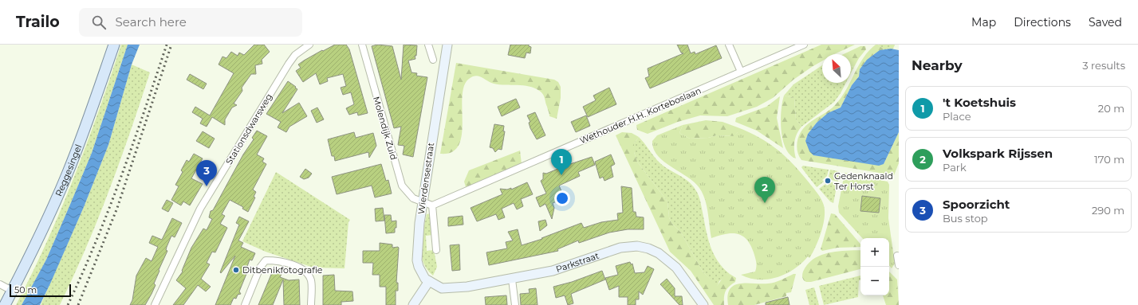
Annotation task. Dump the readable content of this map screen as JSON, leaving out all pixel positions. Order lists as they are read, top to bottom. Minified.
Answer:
{"streets":{"main road":["Reggesingel","Wierdensestraat","Parkstraat"],"street":["Wethouder H.H. Korteboslaan","Molendijk Zuid","Stationsdwarsweg"]},"crossings":[["Wethouder H.H. Korteboslaan","Wierdensestraat"],["Molendijk Zuid","Wierdensestraat"],["Wierdensestraat","Parkstraat"]],"places":["Gedenknaald Ter Horst","Ditbenikfotografie"],"scale_bar":"50 m","north":"top left","page":{"header":"Trailo","search":"Search here","nav":["Map","Directions","Saved"],"heading":["Nearby","3 results"],"list":[{"mark":"1","name":"'t Koetshuis","note":"Place","value":"20 m"},{"mark":"2","name":"Volkspark Rijssen","note":"Park","value":"170 m"},{"mark":"3","name":"Spoorzicht","note":"Bus stop","value":"290 m"}],"pins":["1","3","2"],"map_buttons":["+","−"],"scale":"50 m"}}
